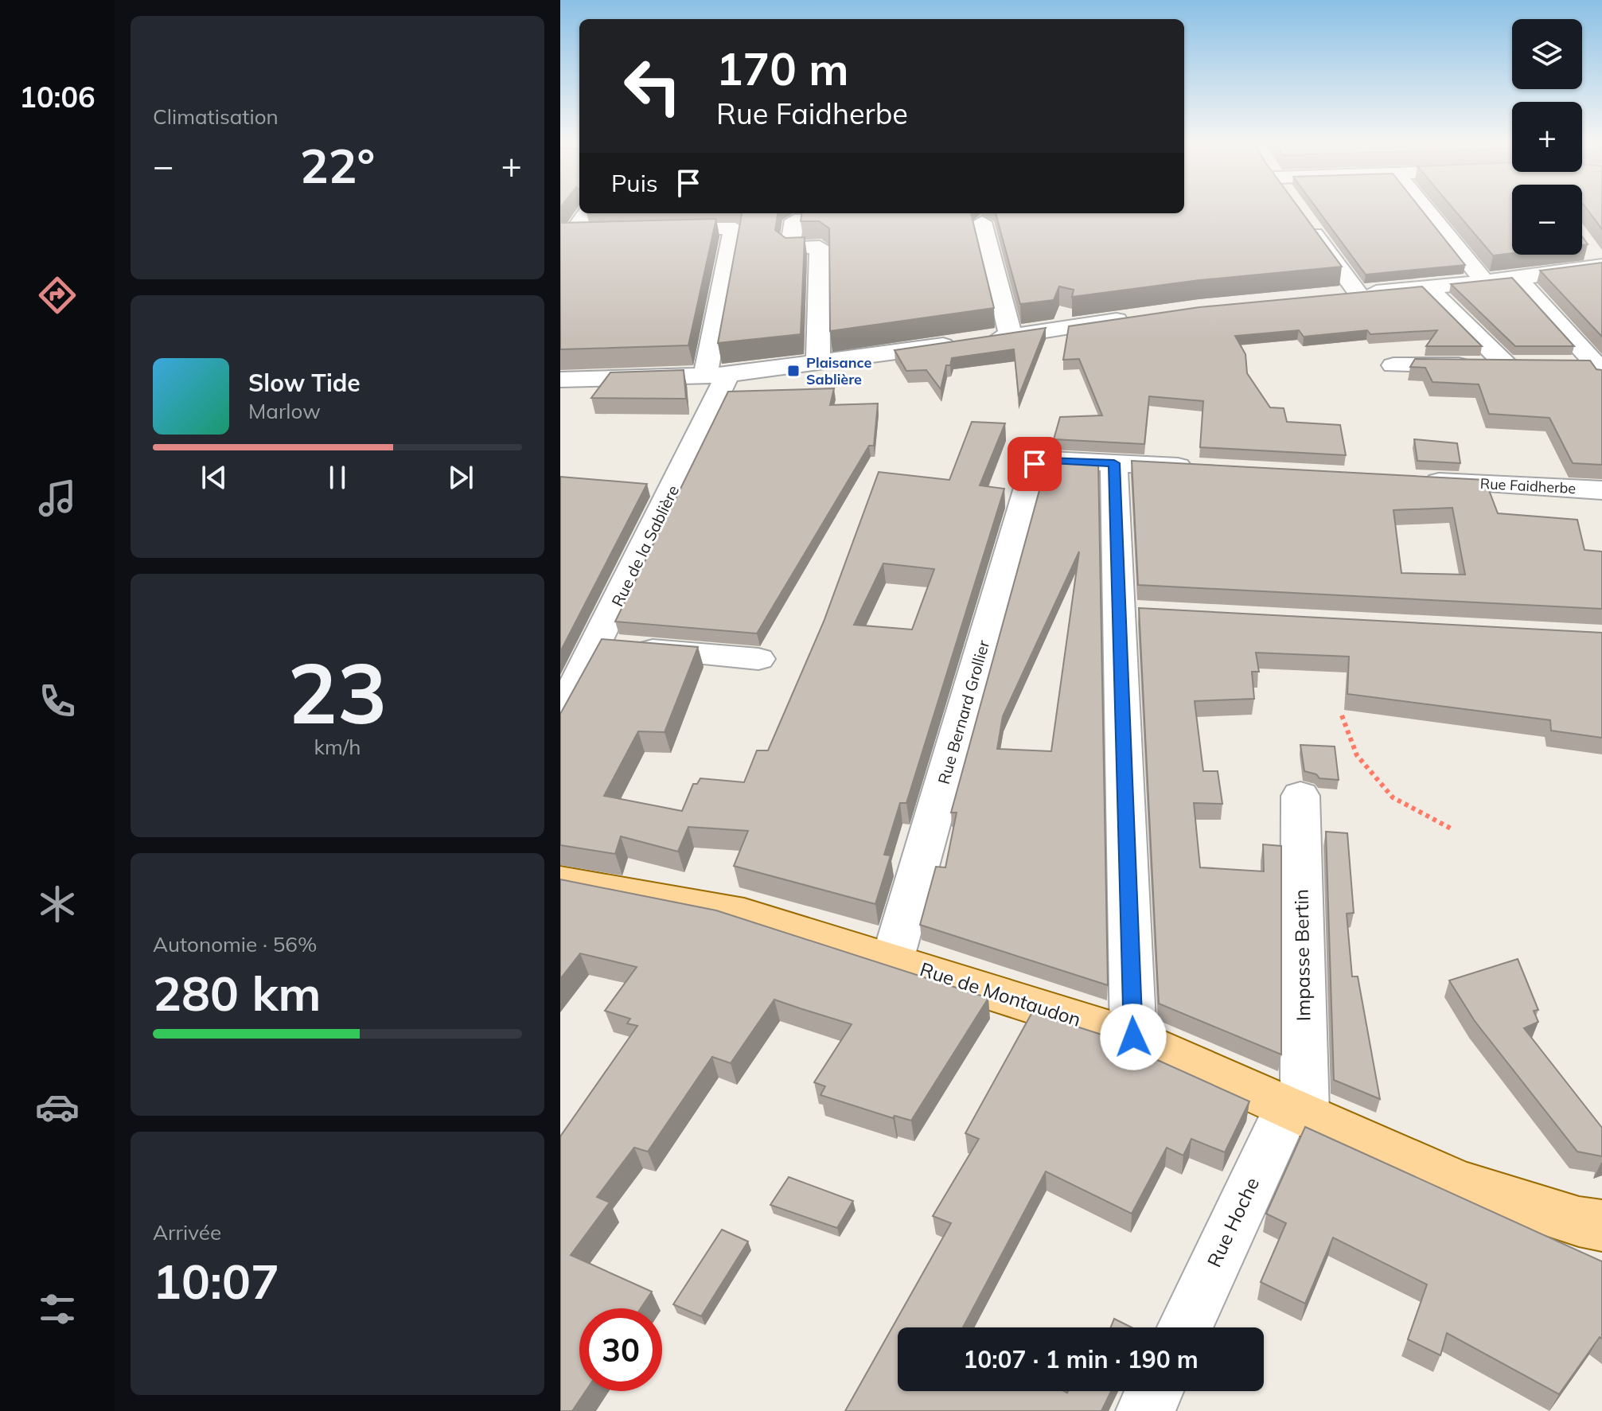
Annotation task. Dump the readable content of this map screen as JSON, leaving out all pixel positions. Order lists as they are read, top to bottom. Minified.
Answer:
{"streets":{"main road":["Rue de Montaudon"],"street":["Rue Faidherbe","Rue de la Sablière","Rue Bernard Grollier","Impasse Bertin","Rue Hoche"]},"crossings":[["Rue Bernard Grollier","Rue de Montaudon"],["Impasse Bertin","Rue de Montaudon"],["Impasse Bertin","Rue Hoche"],["Rue de Montaudon","Rue Hoche"]],"places":{"transit":["Plaisance Sablière"]},"page":{"tabs":"10:06","tile":["Climatisation",["23","km/h"],["Autonomie · 56%","280 km"],["Arrivée","10:07"]],"map_buttons":["+","−"],"turn":["170 m","Rue Faidherbe"],"heat":["−","22°","+"],"then":"Puis","song":["Slow Tide","Marlow"],"limit":"30","trip":"10:07 · 1 min · 190 m"}}
